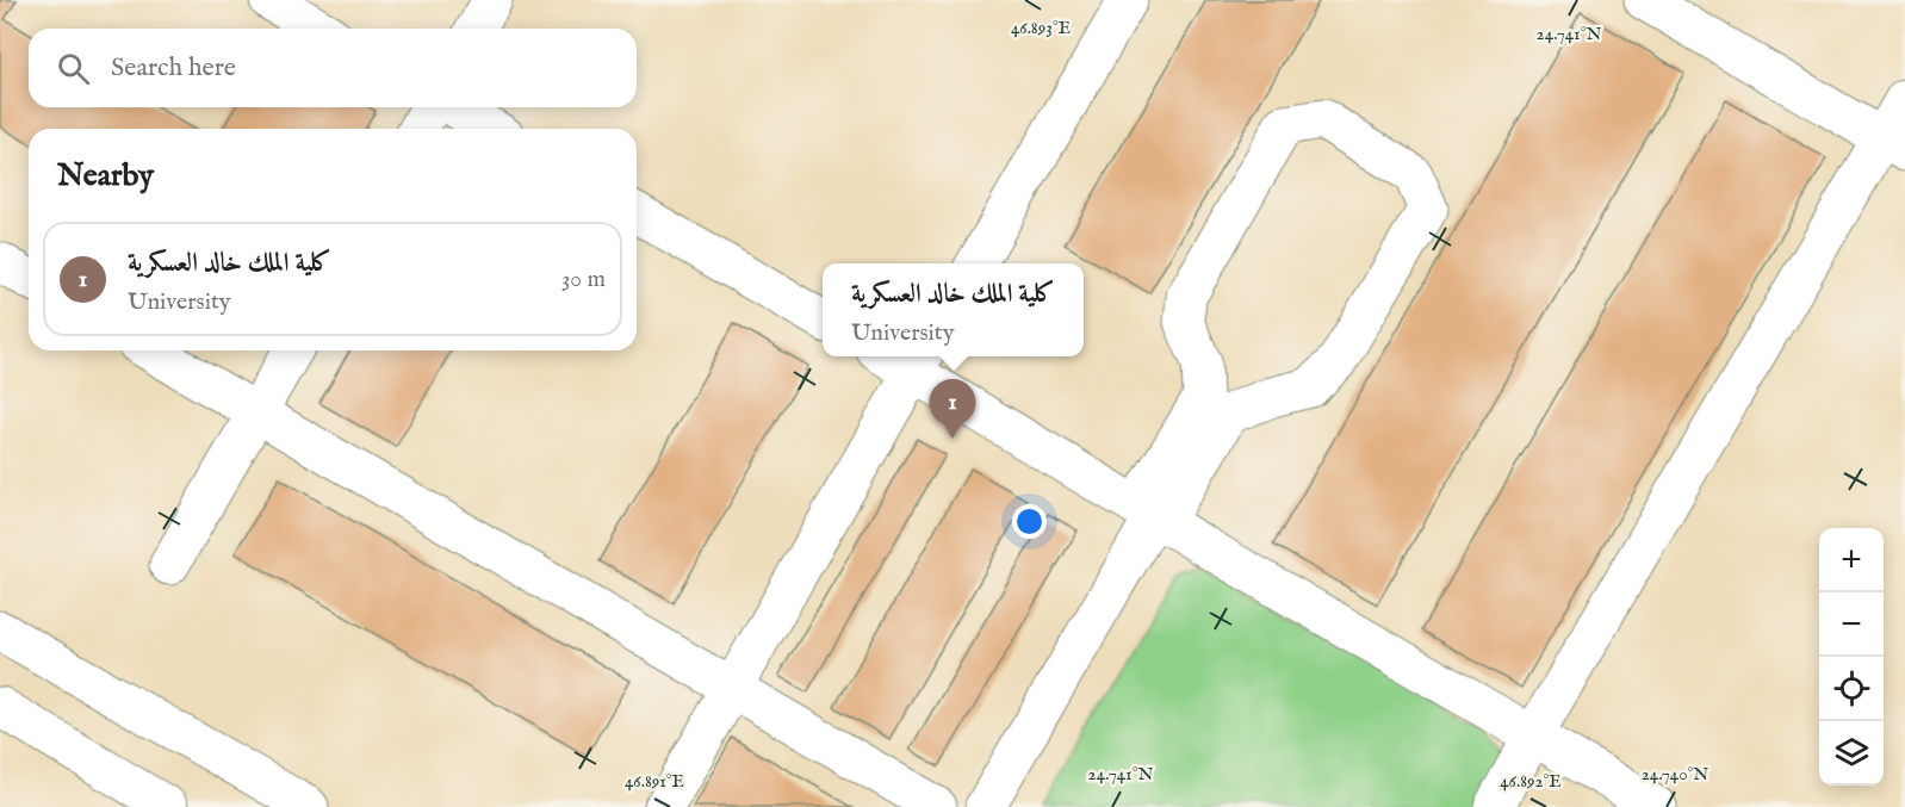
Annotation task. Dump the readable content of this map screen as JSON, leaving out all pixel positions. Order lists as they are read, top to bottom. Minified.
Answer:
{"page":{"search":"Search here","heading":"Nearby","list":[{"mark":"1","name":"كلية الملك خالد العسكرية","note":"University","value":"30 m"}],"popup":["كلية الملك خالد العسكرية","University"],"pins":"1","map_buttons":["+","−"]},"coordinates":["46.893°E","24.741°N","24.740°N","46.891°E","46.892°E"]}
